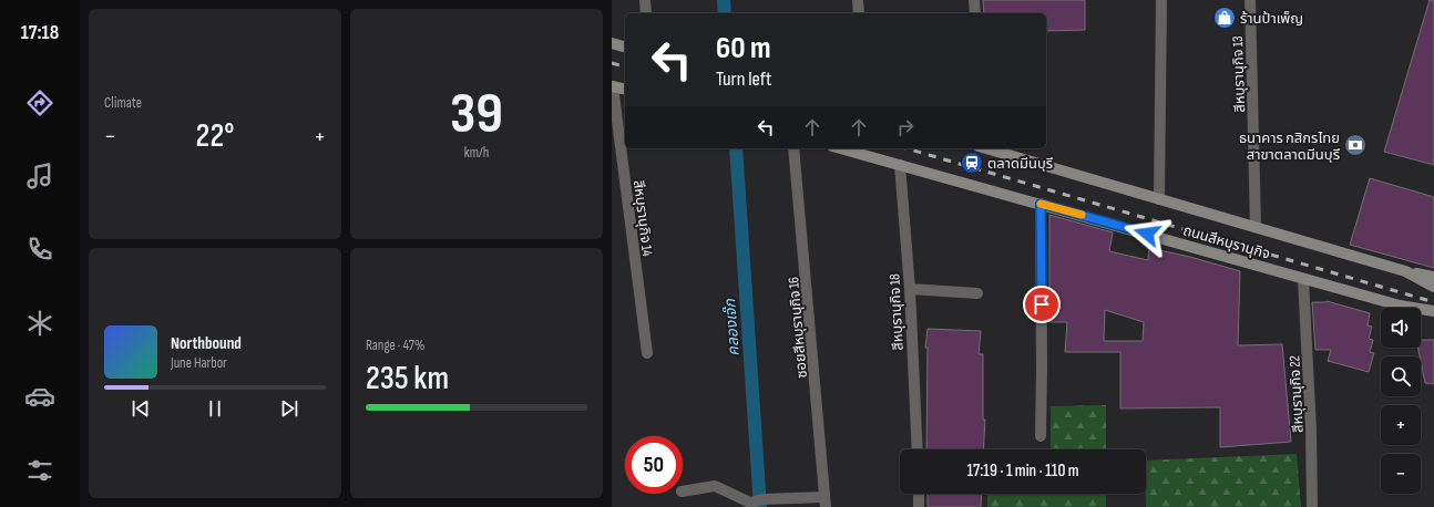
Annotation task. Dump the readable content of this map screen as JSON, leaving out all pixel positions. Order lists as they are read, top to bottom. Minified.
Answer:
{"streets":{"main road":["ถนนสีหบุรานุกิจ"],"street":["สีหบุรานุกิจ 13","สีหบุรานุกิจ 14","สีหบุรานุกิจ 18","ซอยสีหบุรานุกิจ 16","สีหบุรานุกิจ 22"]},"crossings":[["สีหบุรานุกิจ 13","ถนนสีหบุรานุกิจ"],["ถนนสีหบุรานุกิจ","สีหบุรานุกิจ 18"],["ถนนสีหบุรานุกิจ","สีหบุรานุกิจ 22"]],"water":["คลองเจ๊ก"],"places":{"shop":["ร้านป้าเพ็ญ"],"bank":["ธนาคาร กสิกรไทย สาขาตลาดมีนบุรี"],"station":["ตลาดมีนบุรี"]},"page":{"tabs":"17:18","tile":["Climate",["39","km/h"],["Range · 47%","235 km"]],"turn":["60 m","Turn left"],"heat":["−","22°","+"],"map_buttons":["+","−"],"song":["Northbound","June Harbor"],"limit":"50","trip":"17:19 · 1 min · 110 m"}}
